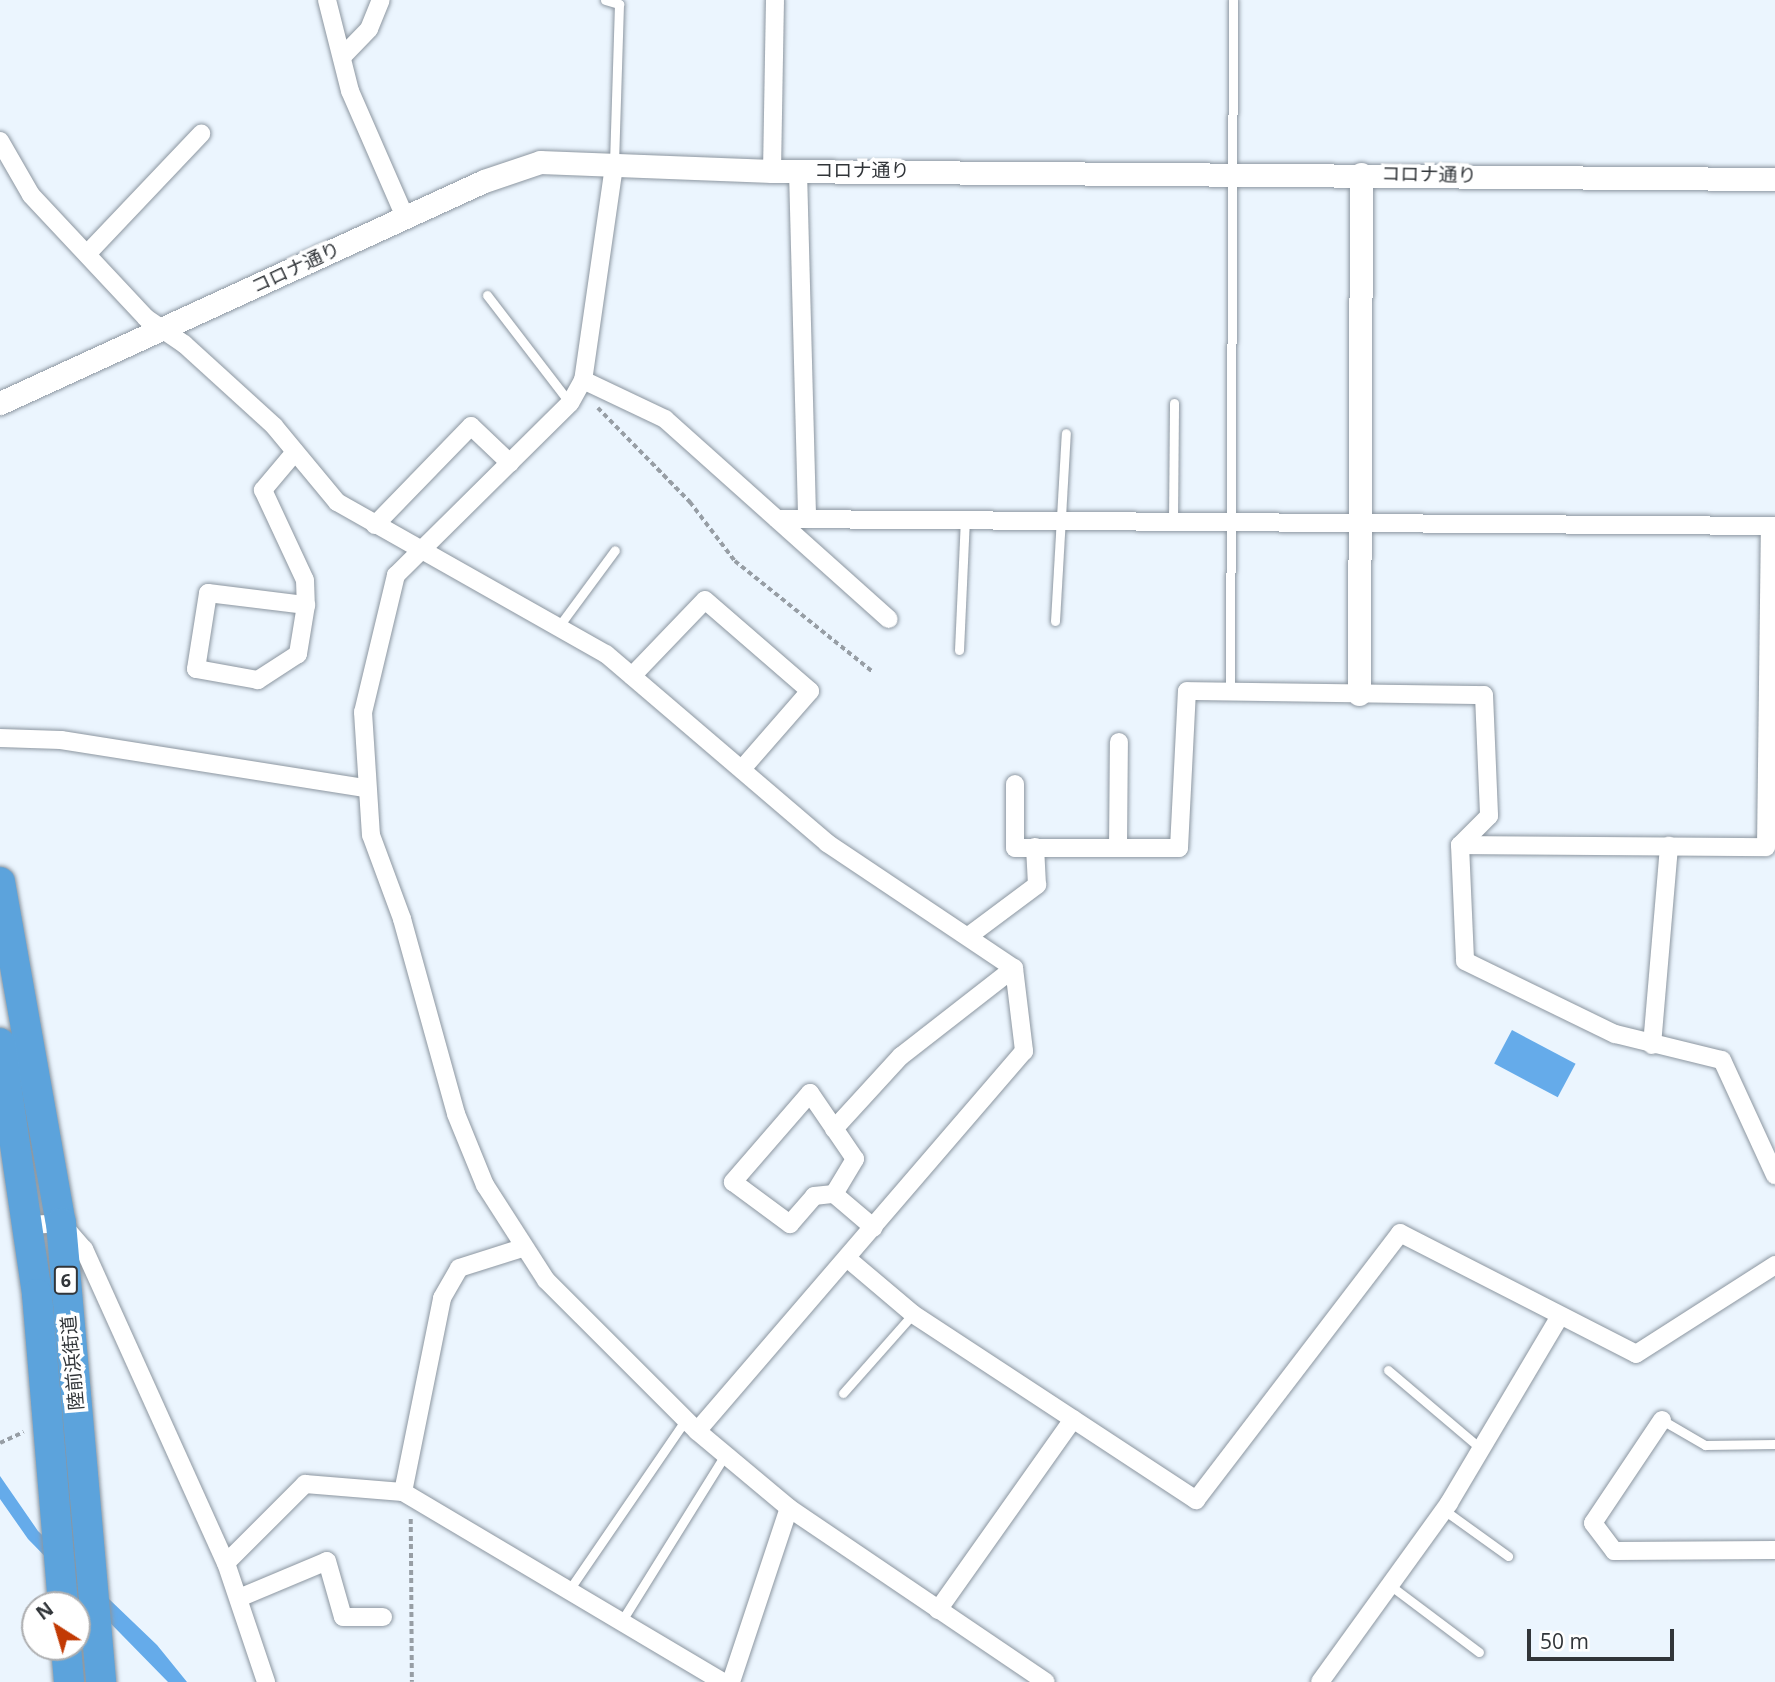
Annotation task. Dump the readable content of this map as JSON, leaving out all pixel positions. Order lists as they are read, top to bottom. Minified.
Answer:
{"streets":{"highway":["6","陸前浜街道"],"street":["コロナ通り"]},"scale_bar":"50 m","north":"top left"}
